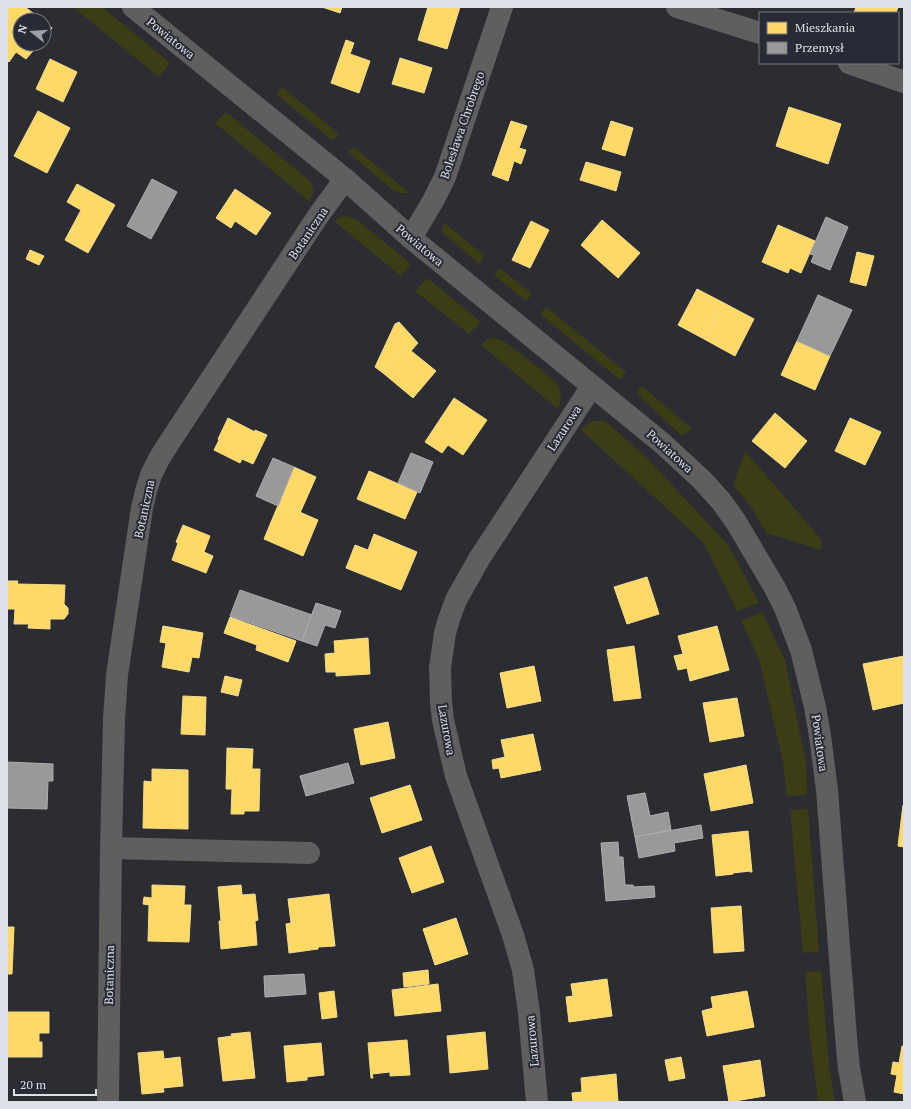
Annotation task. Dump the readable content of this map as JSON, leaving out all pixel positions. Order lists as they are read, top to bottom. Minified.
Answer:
{"streets":{"street":["Powiatowa","Bolesława Chrobrego","Botaniczna","Lazurowa"]},"crossings":[["Powiatowa","Bolesława Chrobrego"],["Powiatowa","Botaniczna"],["Powiatowa","Lazurowa"]],"legend":["Mieszkania","Przemysł"],"scale_bar":"20 m","north":"left"}
